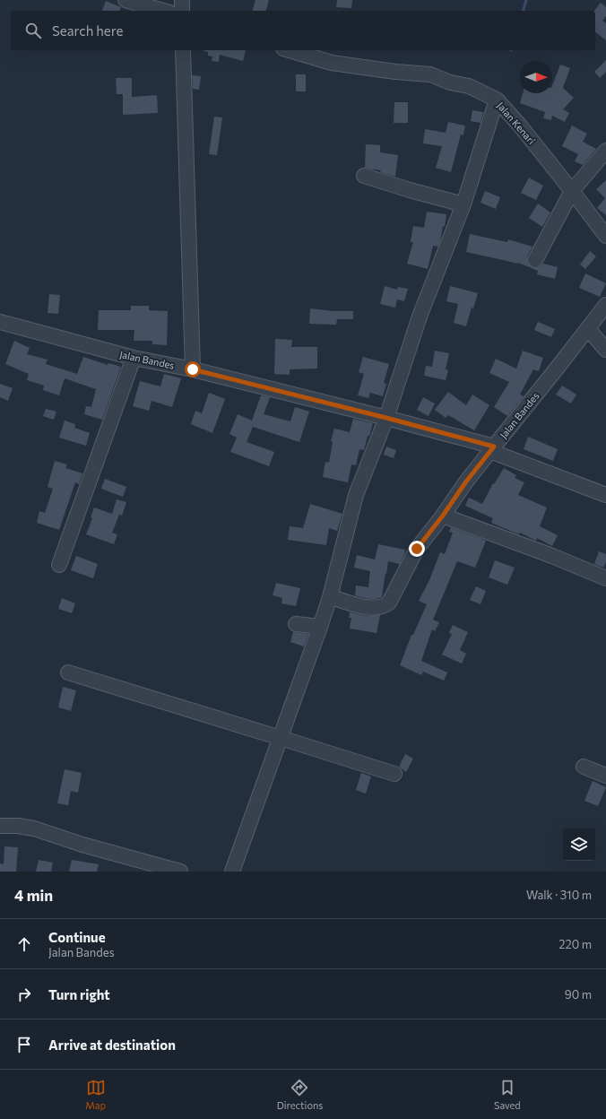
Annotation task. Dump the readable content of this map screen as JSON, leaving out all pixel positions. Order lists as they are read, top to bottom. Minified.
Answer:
{"streets":{"street":["Jalan Kenari","Jalan Bandes"]},"north":"right","page":{"search":"Search here","heading":["4 min","Walk · 310 m"],"list":[["Continue","Jalan Bandes","220 m"],["Turn right","90 m"],"Arrive at destination"],"nav":["Map","Directions","Saved"]}}
